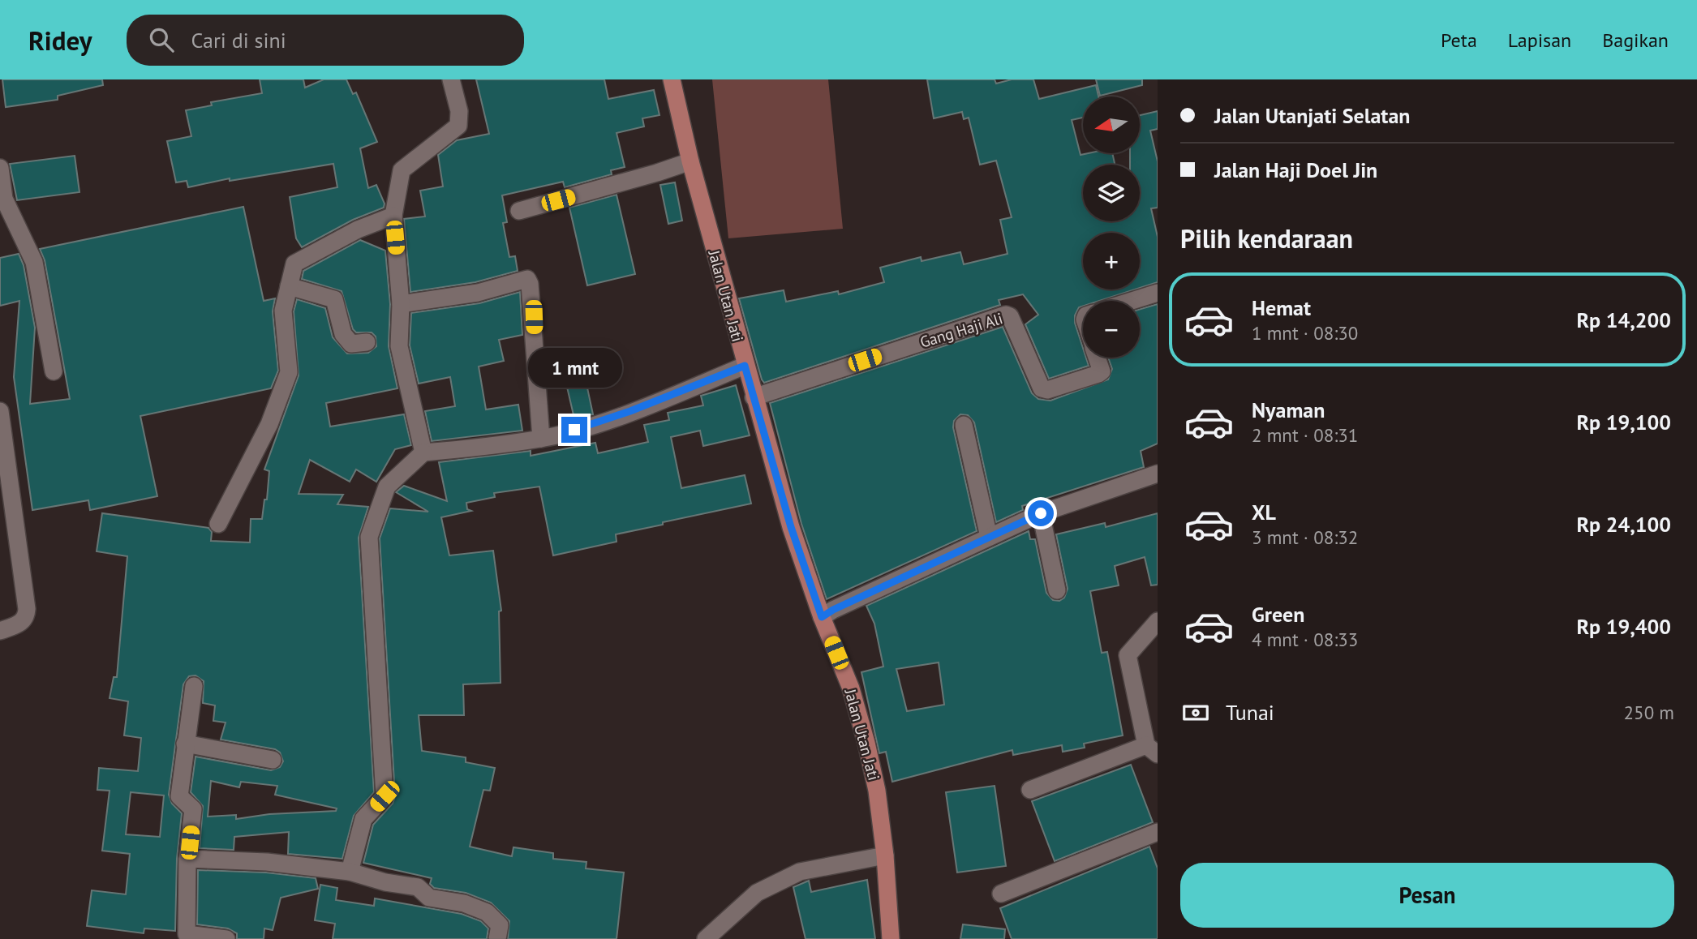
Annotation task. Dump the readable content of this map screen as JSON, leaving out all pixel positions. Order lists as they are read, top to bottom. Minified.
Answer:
{"streets":{"main road":["Jalan Utan Jati"],"street":["Gang Haji Ali"]},"crossings":[["Jalan Utan Jati","Gang Haji Ali"]],"north":"left","page":{"header":"Ridey","search":"Cari di sini","nav":["Peta","Lapisan","Bagikan"],"banner":["Jalan Utanjati Selatan","Jalan Haji Doel Jin"],"map_buttons":["+","−"],"heading":"Pilih kendaraan","list":[{"name":"Hemat","note":"1 mnt · 08:30","value":"Rp 14,200"},{"name":"Nyaman","note":"2 mnt · 08:31","value":"Rp 19,100"},{"name":"XL","note":"3 mnt · 08:32","value":"Rp 24,100"},{"name":"Green","note":"4 mnt · 08:33","value":"Rp 19,400"}],"bubble":"1 mnt","pay":["Tunai","250 m"],"buttons":"Pesan"}}
